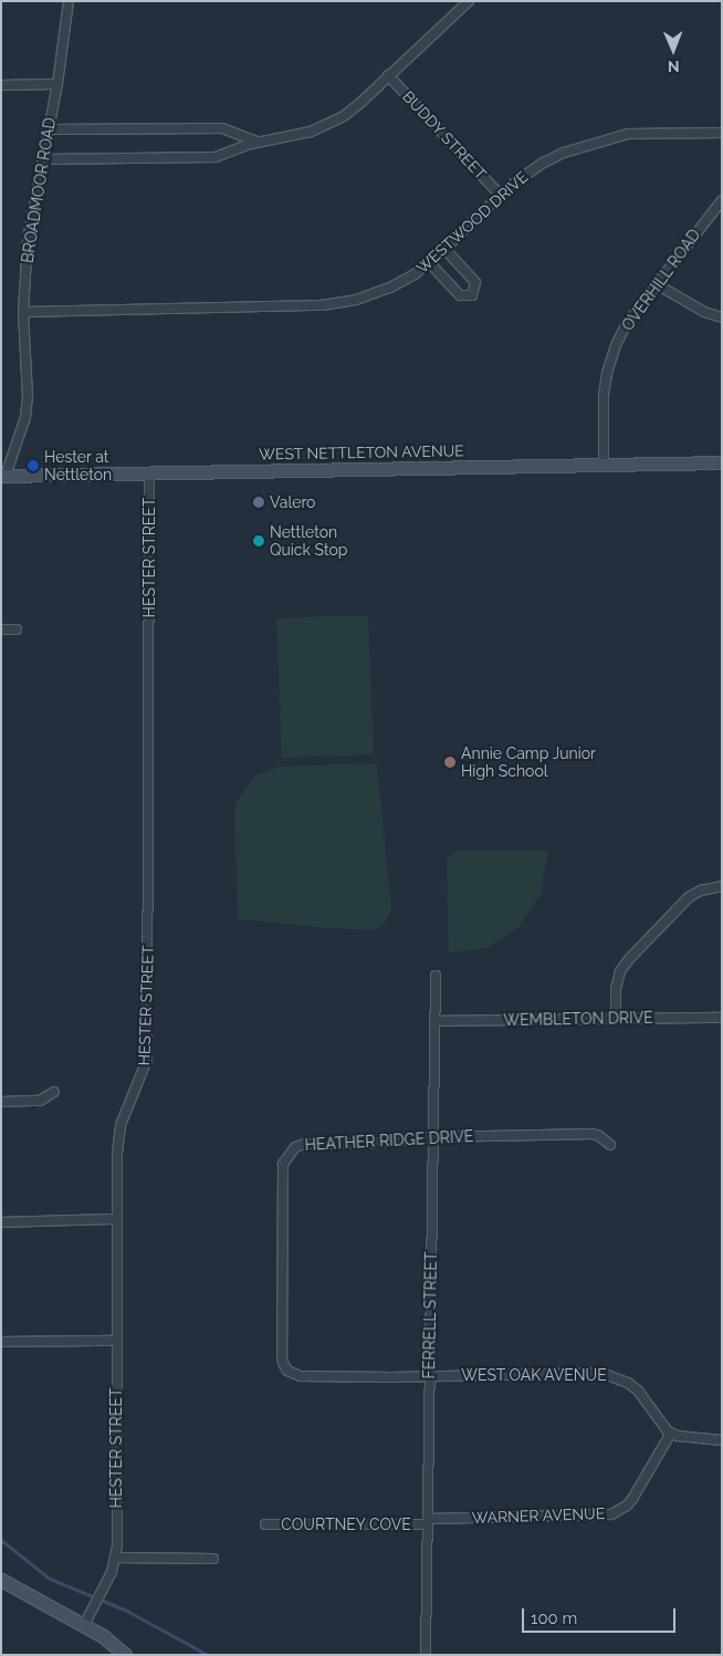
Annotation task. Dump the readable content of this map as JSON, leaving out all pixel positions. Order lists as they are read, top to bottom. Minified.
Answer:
{"streets":{"street":["BUDDY STREET","BROADMOOR ROAD","WESTWOOD DRIVE","OVERHILL ROAD","WEST NETTLETON AVENUE","HESTER STREET","WEMBLETON DRIVE","HEATHER RIDGE DRIVE","FERRELL STREET","WEST OAK AVENUE","WARNER AVENUE","COURTNEY COVE"]},"crossings":[["BUDDY STREET","WESTWOOD DRIVE"],["BROADMOOR ROAD","WESTWOOD DRIVE"],["BROADMOOR ROAD","WEST NETTLETON AVENUE"],["OVERHILL ROAD","WEST NETTLETON AVENUE"],["WEST NETTLETON AVENUE","HESTER STREET"],["WEMBLETON DRIVE","FERRELL STREET"],["HEATHER RIDGE DRIVE","FERRELL STREET"],["HEATHER RIDGE DRIVE","WEST OAK AVENUE"],["FERRELL STREET","WEST OAK AVENUE"],["FERRELL STREET","WARNER AVENUE"],["FERRELL STREET","COURTNEY COVE"],["WEST OAK AVENUE","WARNER AVENUE"],["WARNER AVENUE","COURTNEY COVE"]],"places":["Hester at Nettleton","Valero","Nettleton Quick Stop","Annie Camp Junior High School"],"scale_bar":"100 m","north":"bottom"}
